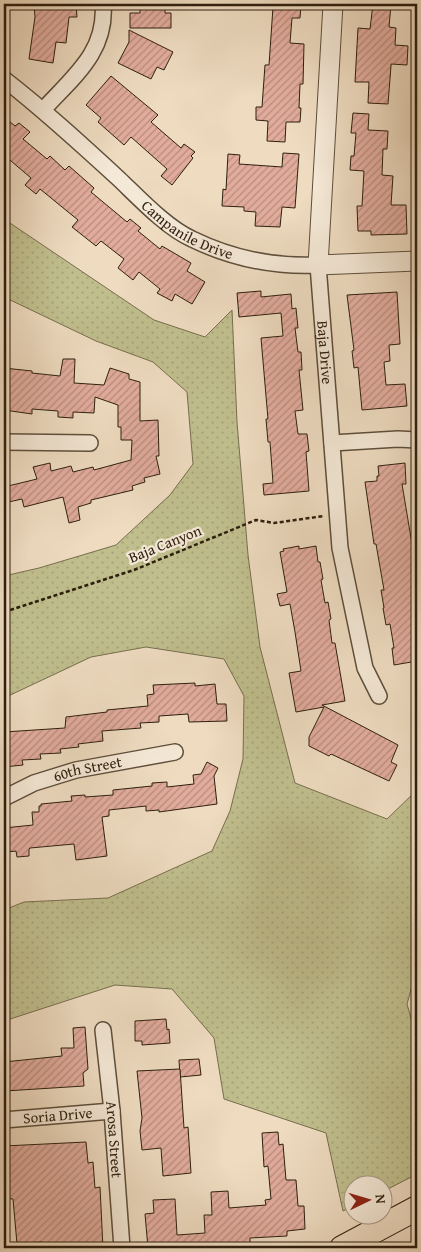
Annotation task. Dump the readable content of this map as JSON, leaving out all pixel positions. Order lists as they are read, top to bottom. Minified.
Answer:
{"streets":{"street":["Campanile Drive","Baja Drive","60th Street","Soria Drive","Arosa Street"],"path":["Baja Canyon"]},"crossings":[["Campanile Drive","Baja Drive"],["Baja Drive","Baja Canyon"],["Soria Drive","Arosa Street"]],"north":"right"}
